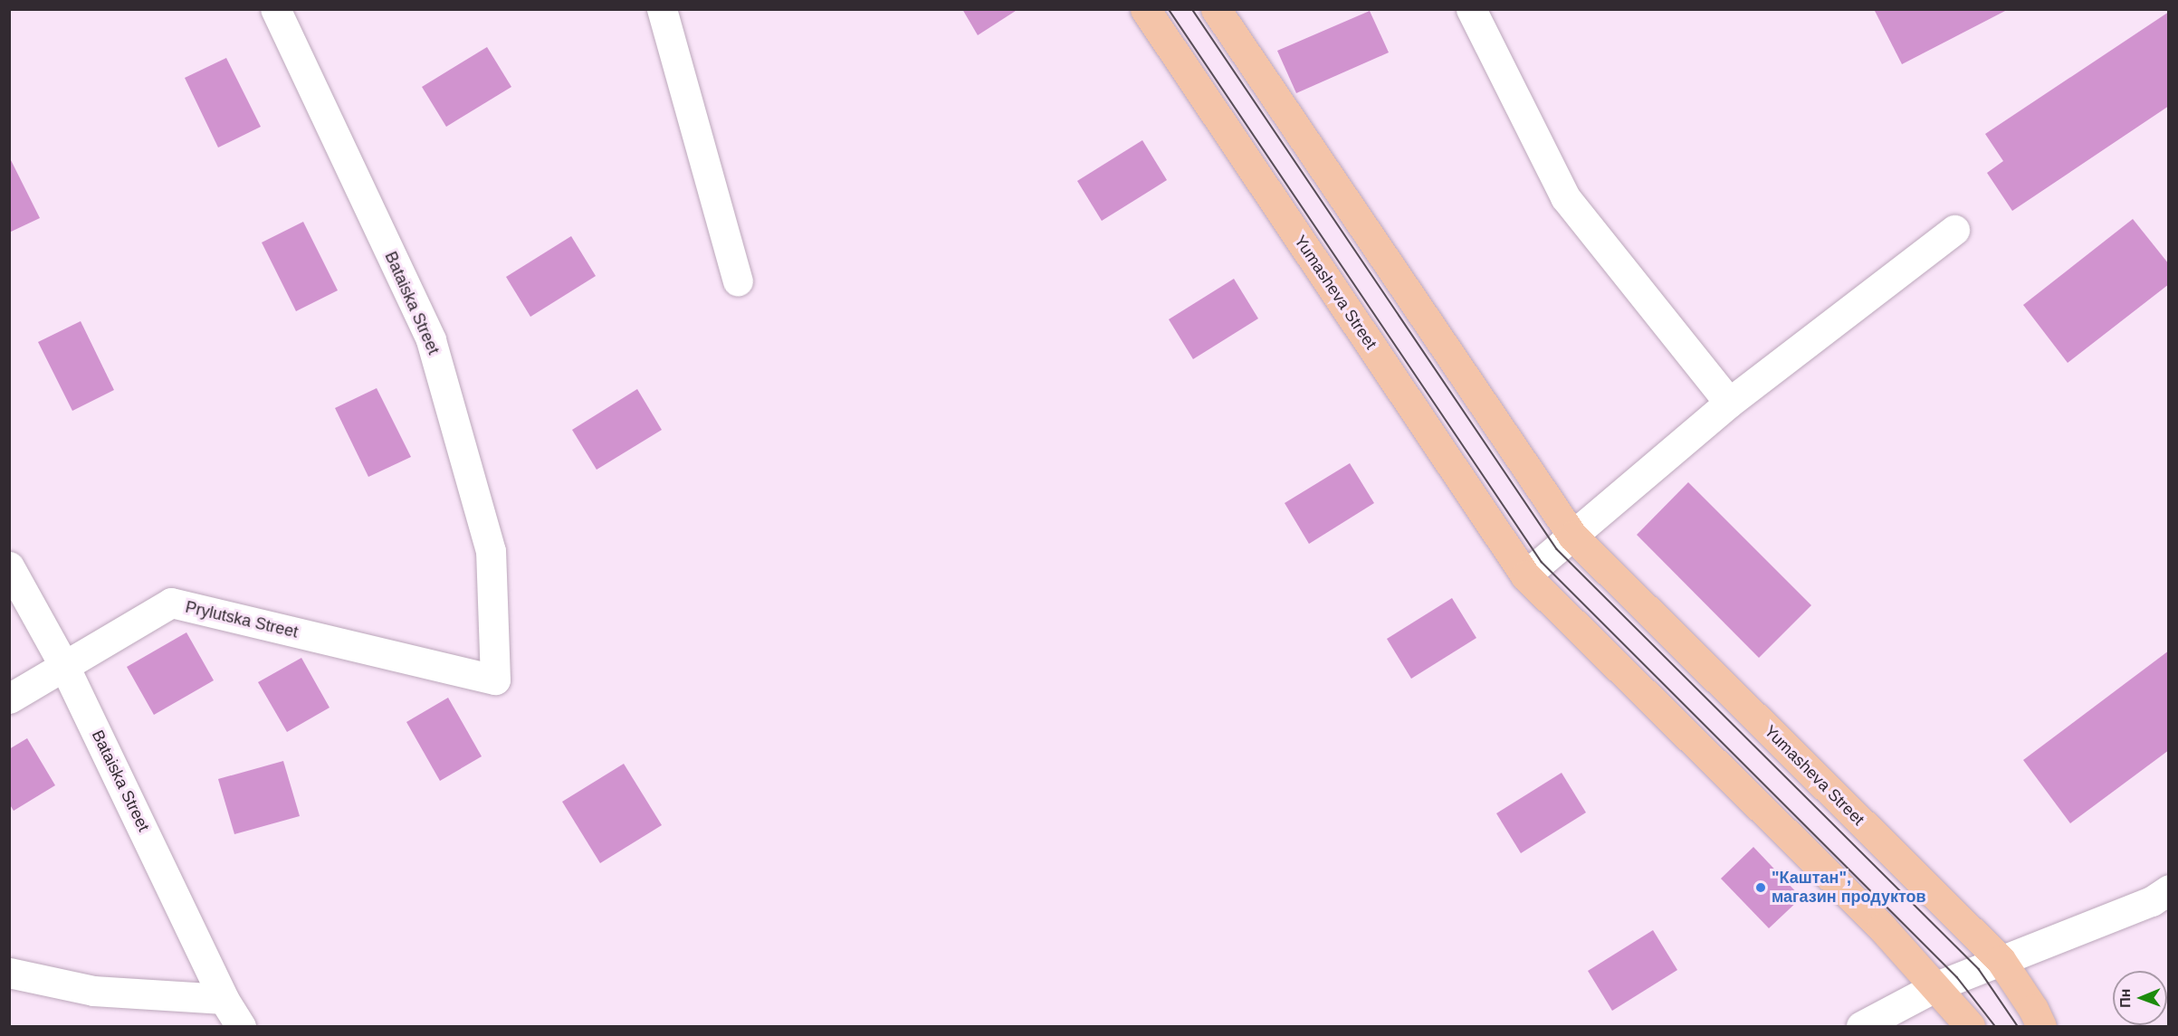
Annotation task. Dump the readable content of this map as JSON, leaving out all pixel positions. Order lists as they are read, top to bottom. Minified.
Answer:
{"streets":{"main road":["Yumasheva Street"],"street":["Bataiska Street","Prylutska Street"]},"crossings":[["Bataiska Street","Prylutska Street"]],"places":["\"Каштан\", магазин продуктов"],"north":"left"}
